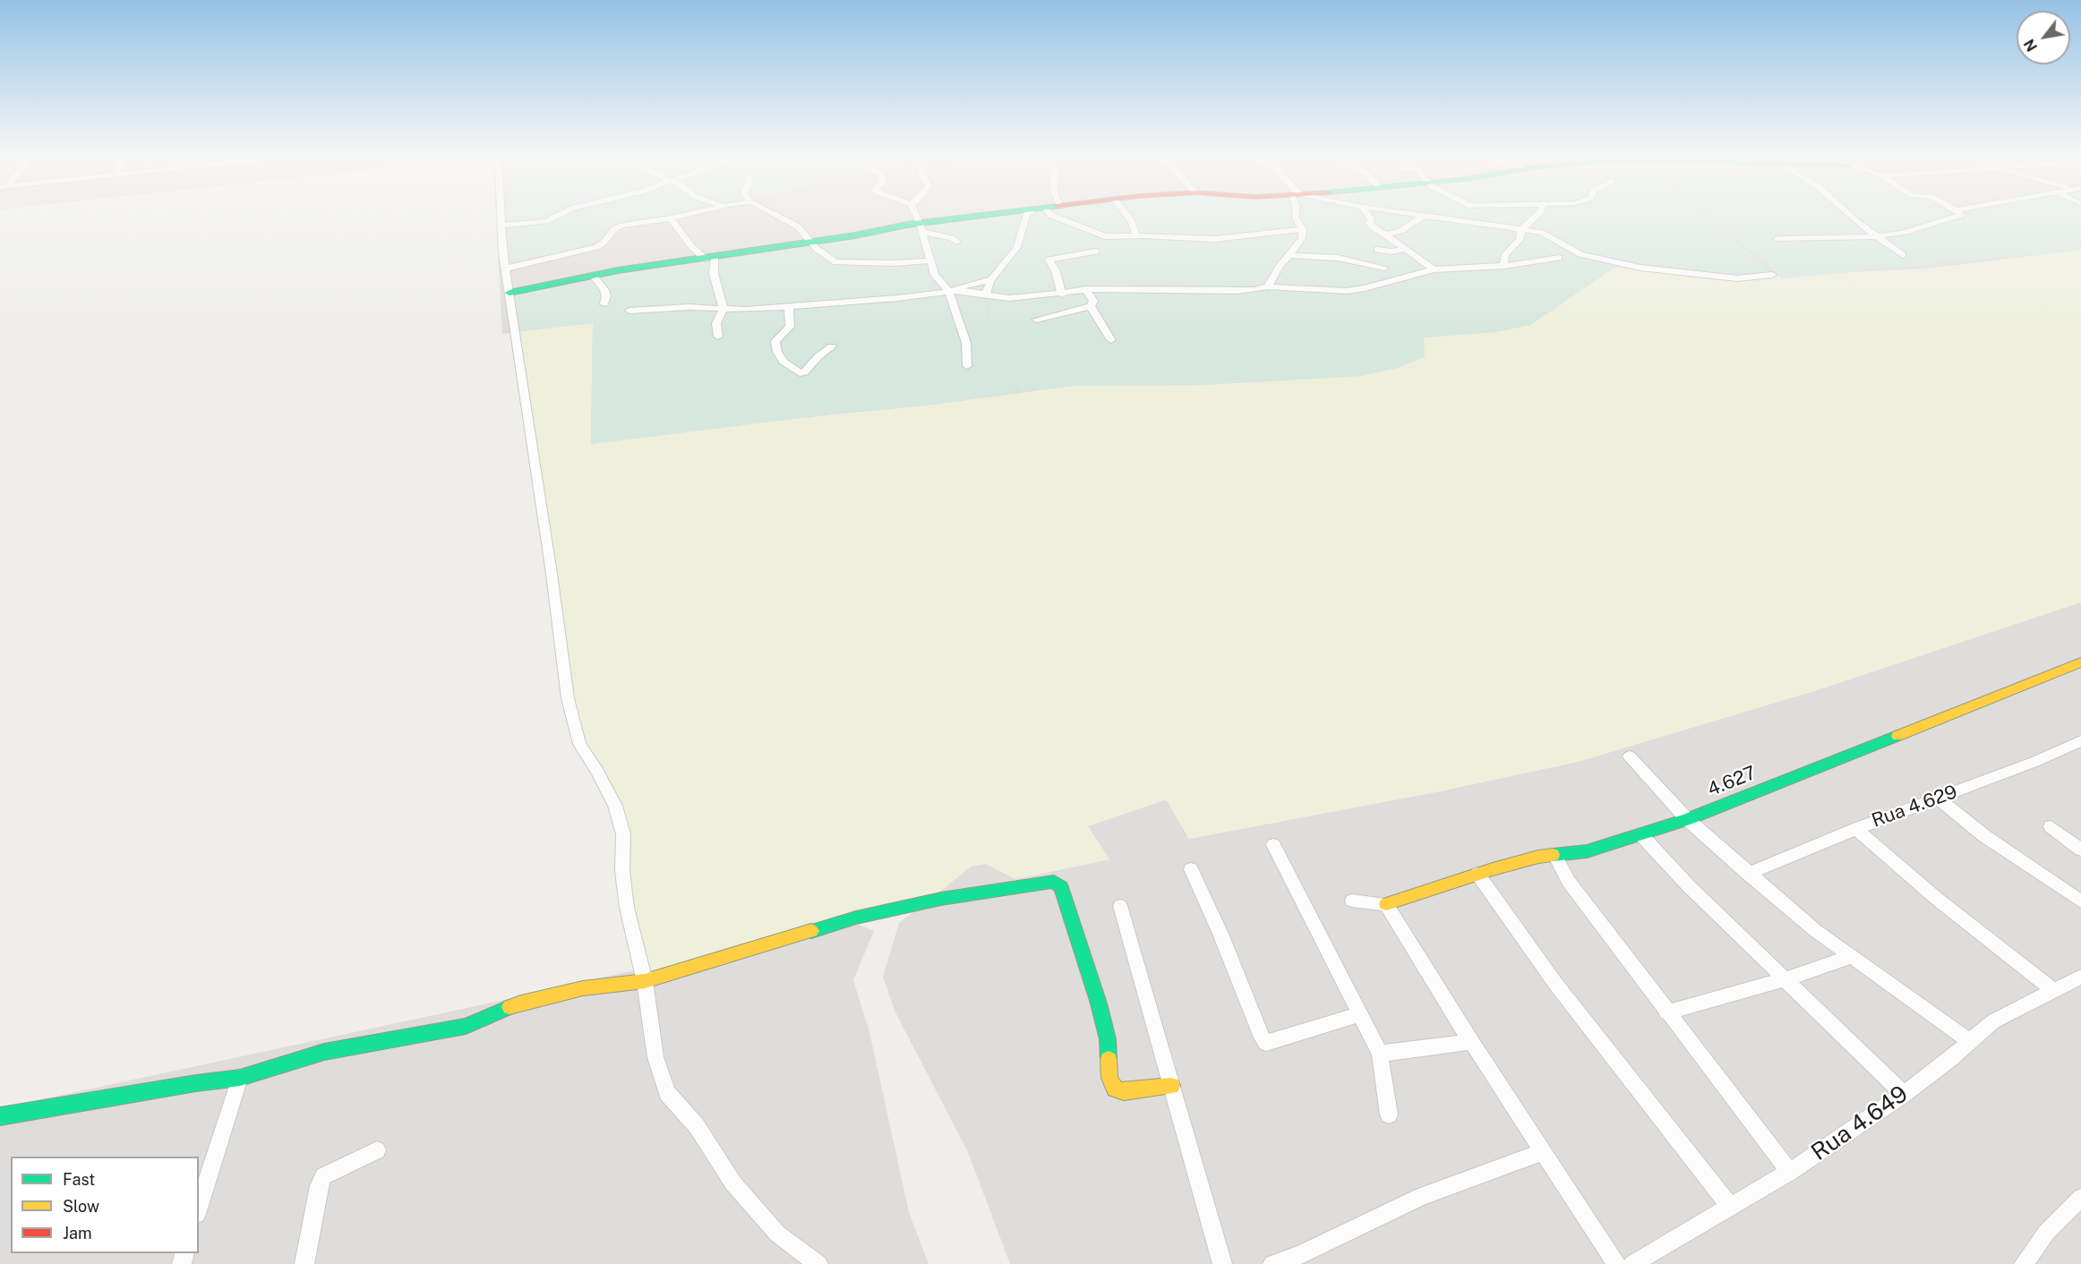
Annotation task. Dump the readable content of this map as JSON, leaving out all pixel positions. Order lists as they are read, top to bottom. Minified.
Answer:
{"streets":{"street":["4.627","Rua 4.629","Rua 4.649"]},"legend":["Fast","Slow","Jam"],"north":"bottom left"}
